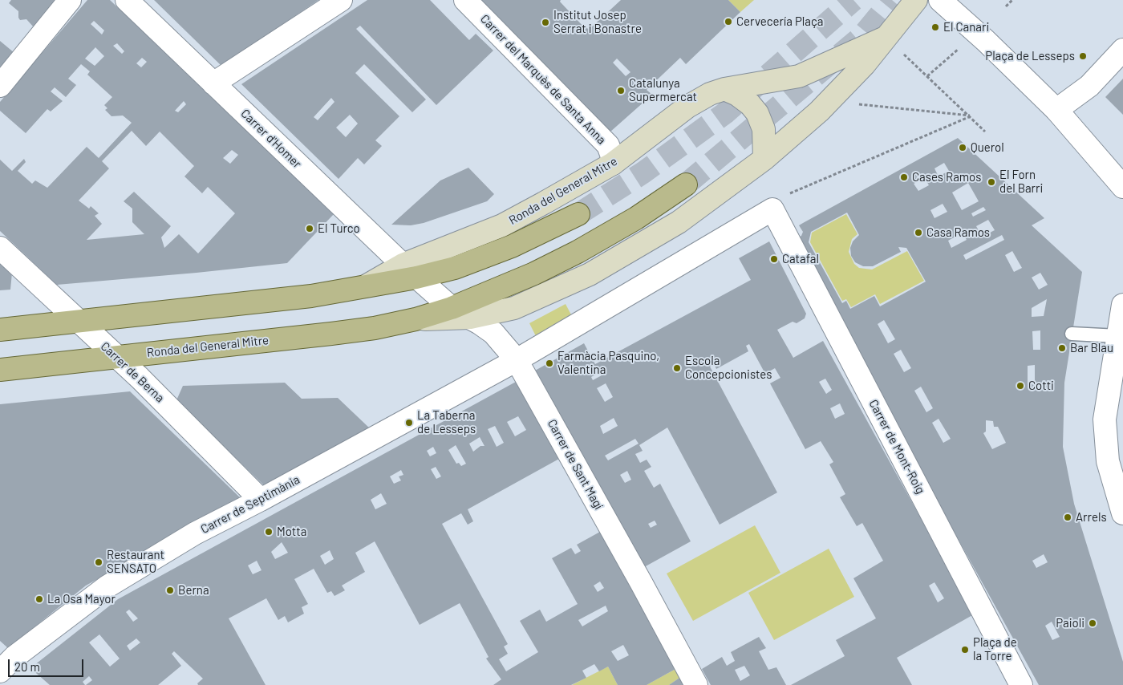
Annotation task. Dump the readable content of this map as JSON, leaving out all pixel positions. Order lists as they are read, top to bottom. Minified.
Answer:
{"streets":{"main road":["Ronda del General Mitre"],"street":["Carrer del Marquès de Santa Anna","Carrer d'Homer","Carrer de Berna","Carrer de Mont-Roig","Carrer de Sant Magí","Carrer de Septimània"]},"crossings":[["Carrer del Marquès de Santa Anna","Ronda del General Mitre"],["Carrer d'Homer","Ronda del General Mitre"],["Carrer d'Homer","Carrer de Sant Magí"],["Ronda del General Mitre","Carrer de Berna"],["Ronda del General Mitre","Carrer de Sant Magí"],["Carrer de Berna","Carrer de Septimània"],["Carrer de Sant Magí","Carrer de Septimània"]],"places":["Cervecería Plaça","Institut Josep Serrat i Bonastre","El Canari","Plaça de Lesseps","Catalunya Supermercat","Querol","Cases Ramos","El Forn del Barri","El Turco","Casa Ramos","Catafal","Bar Blau","Farmàcia Pasquino, Valentina","Escola Concepcionistes","Cotti","La Taberna de Lesseps","Arrels","Motta","Restaurant SENSATO","Berna","La Osa Mayor","Paioli","Plaça de la Torre"],"scale_bar":"20 m"}
